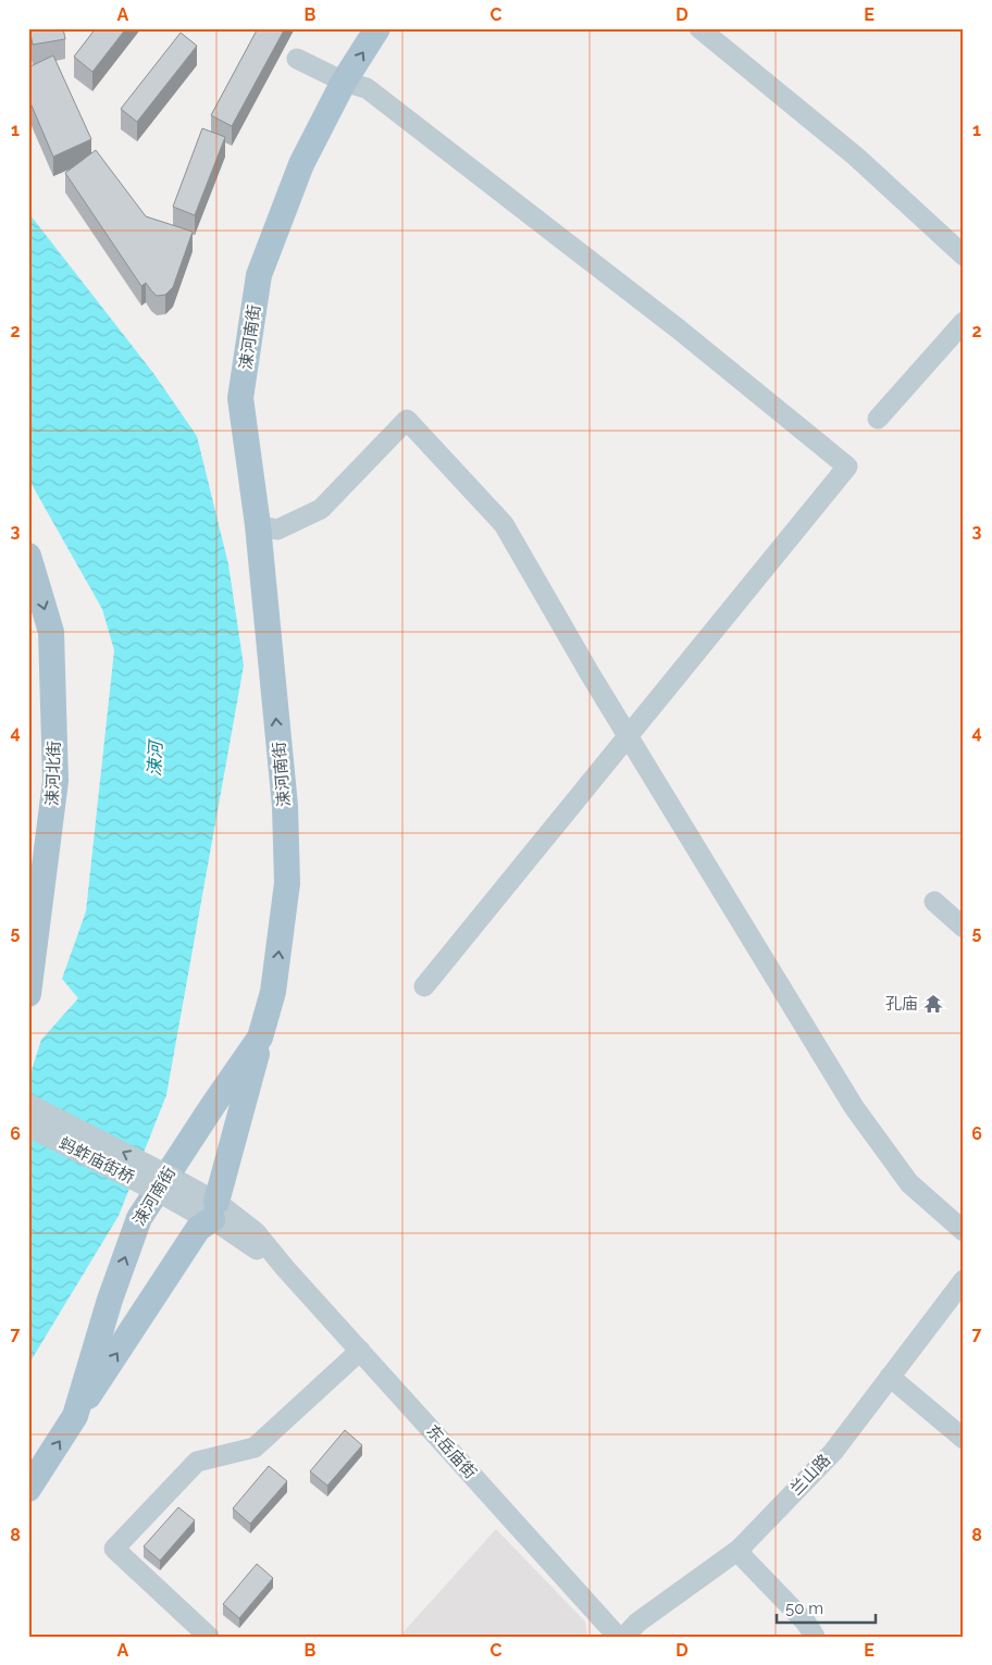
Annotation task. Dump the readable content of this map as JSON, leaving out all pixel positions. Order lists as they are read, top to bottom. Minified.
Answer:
{"streets":{"main road":["涑河南街","涑河北街"],"street":["蚂蚱庙街桥","东岳庙街","兰山路"]},"crossings":[["蚂蚱庙街桥","东岳庙街"]],"one_way":["涑河南街","涑河北街"],"water":["涑河"],"places":{"temple":["孔庙"]},"scale_bar":"50 m","grid":{"columns":["A","B","C","D","E"],"rows":["1","2","3","4","5","6","7","8"]}}
